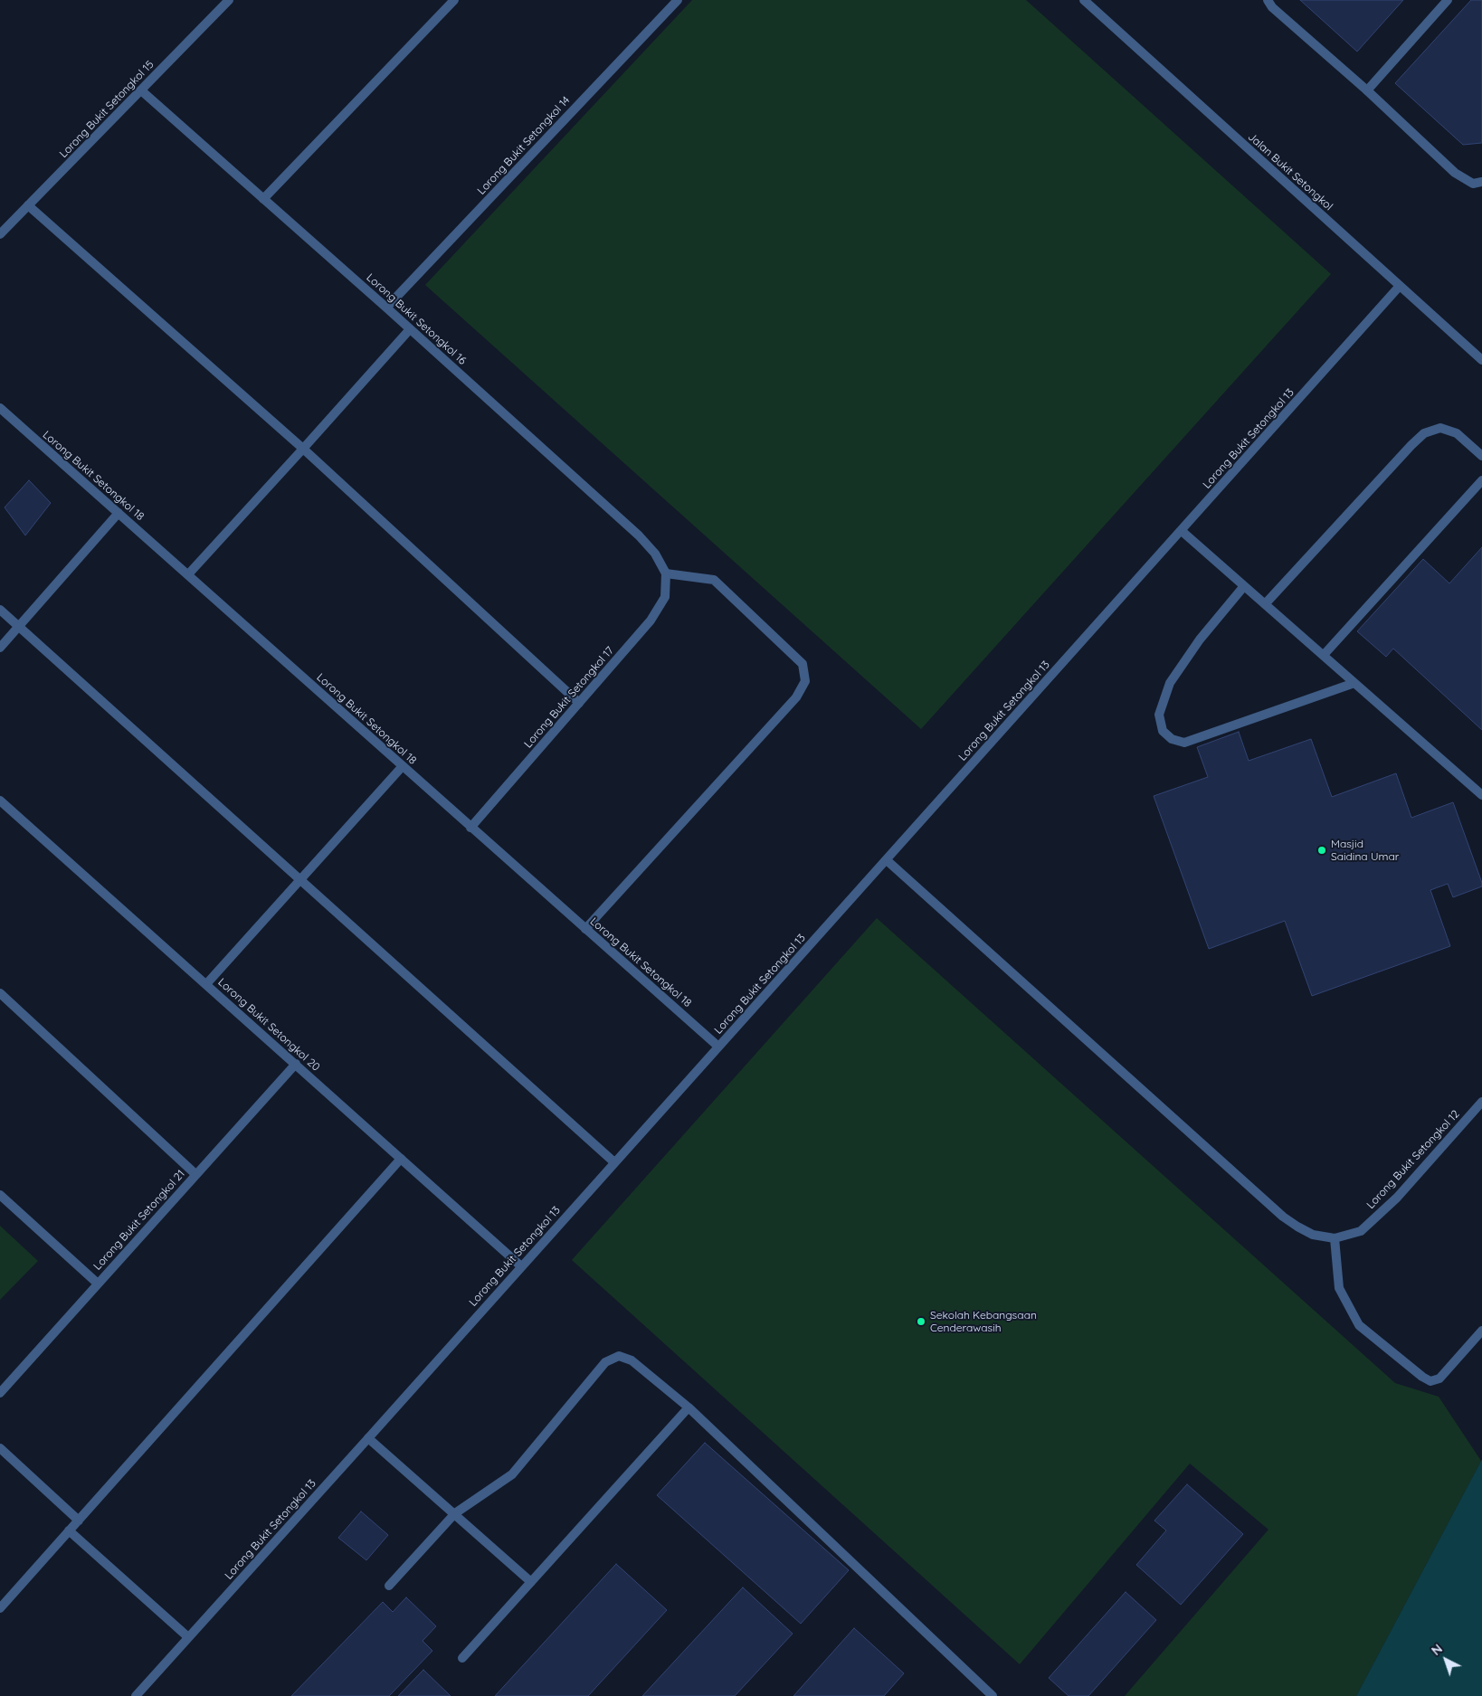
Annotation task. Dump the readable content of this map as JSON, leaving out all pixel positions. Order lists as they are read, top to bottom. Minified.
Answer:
{"streets":{"street":["Lorong Bukit Setongkol 15","Lorong Bukit Setongkol 14","Jalan Bukit Setongkol","Lorong Bukit Setongkol 16","Lorong Bukit Setongkol 13","Lorong Bukit Setongkol 18","Lorong Bukit Setongkol 17","Lorong Bukit Setongkol 20","Lorong Bukit Setongkol 12","Lorong Bukit Setongkol 21"]},"crossings":[["Lorong Bukit Setongkol 15","Lorong Bukit Setongkol 16"],["Lorong Bukit Setongkol 14","Lorong Bukit Setongkol 16"],["Jalan Bukit Setongkol","Lorong Bukit Setongkol 13"],["Lorong Bukit Setongkol 16","Lorong Bukit Setongkol 17"],["Lorong Bukit Setongkol 13","Lorong Bukit Setongkol 18"],["Lorong Bukit Setongkol 13","Lorong Bukit Setongkol 20"],["Lorong Bukit Setongkol 18","Lorong Bukit Setongkol 17"],["Lorong Bukit Setongkol 20","Lorong Bukit Setongkol 21"]],"places":["Masjid Saidina Umar","Sekolah Kebangsaan Cenderawasih"],"north":"top left"}
